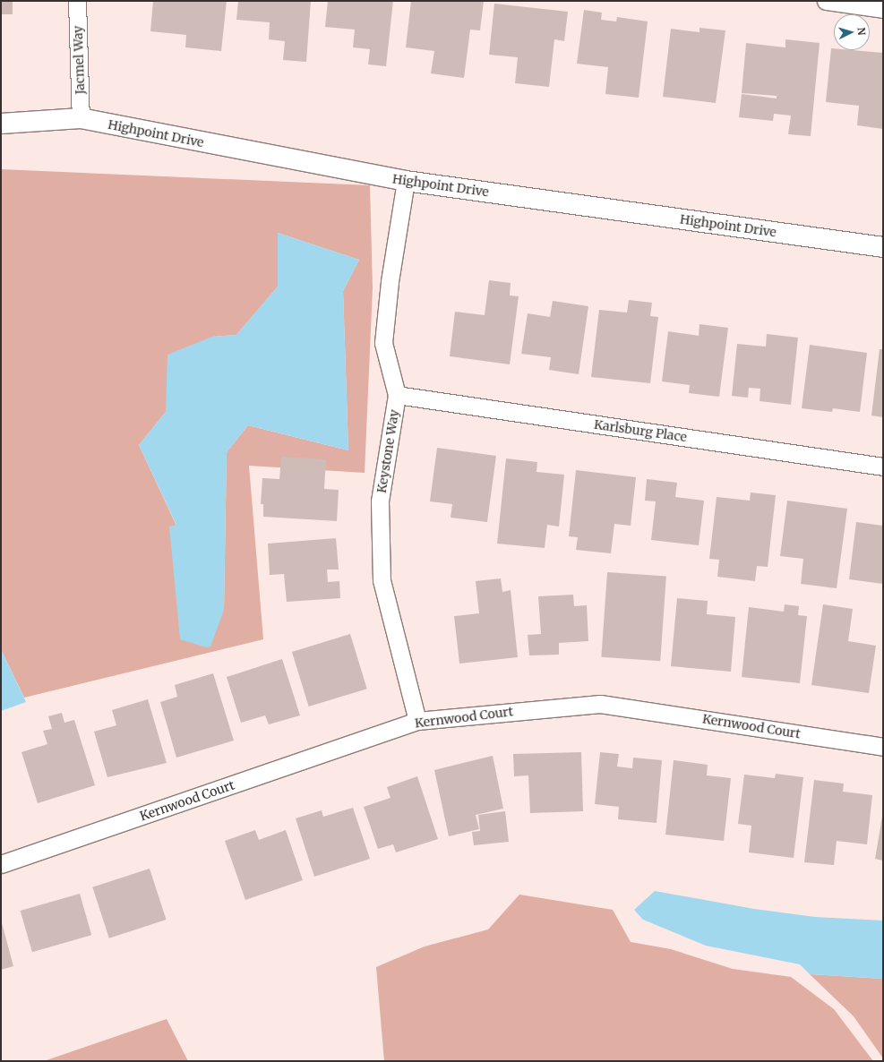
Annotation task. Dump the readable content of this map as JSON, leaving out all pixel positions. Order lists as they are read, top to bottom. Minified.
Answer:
{"streets":{"street":["Jacmel Way","Highpoint Drive","Karlsburg Place","Keystone Way","Kernwood Court"]},"crossings":[["Jacmel Way","Highpoint Drive"],["Highpoint Drive","Keystone Way"],["Karlsburg Place","Keystone Way"],["Keystone Way","Kernwood Court"]],"north":"right"}
